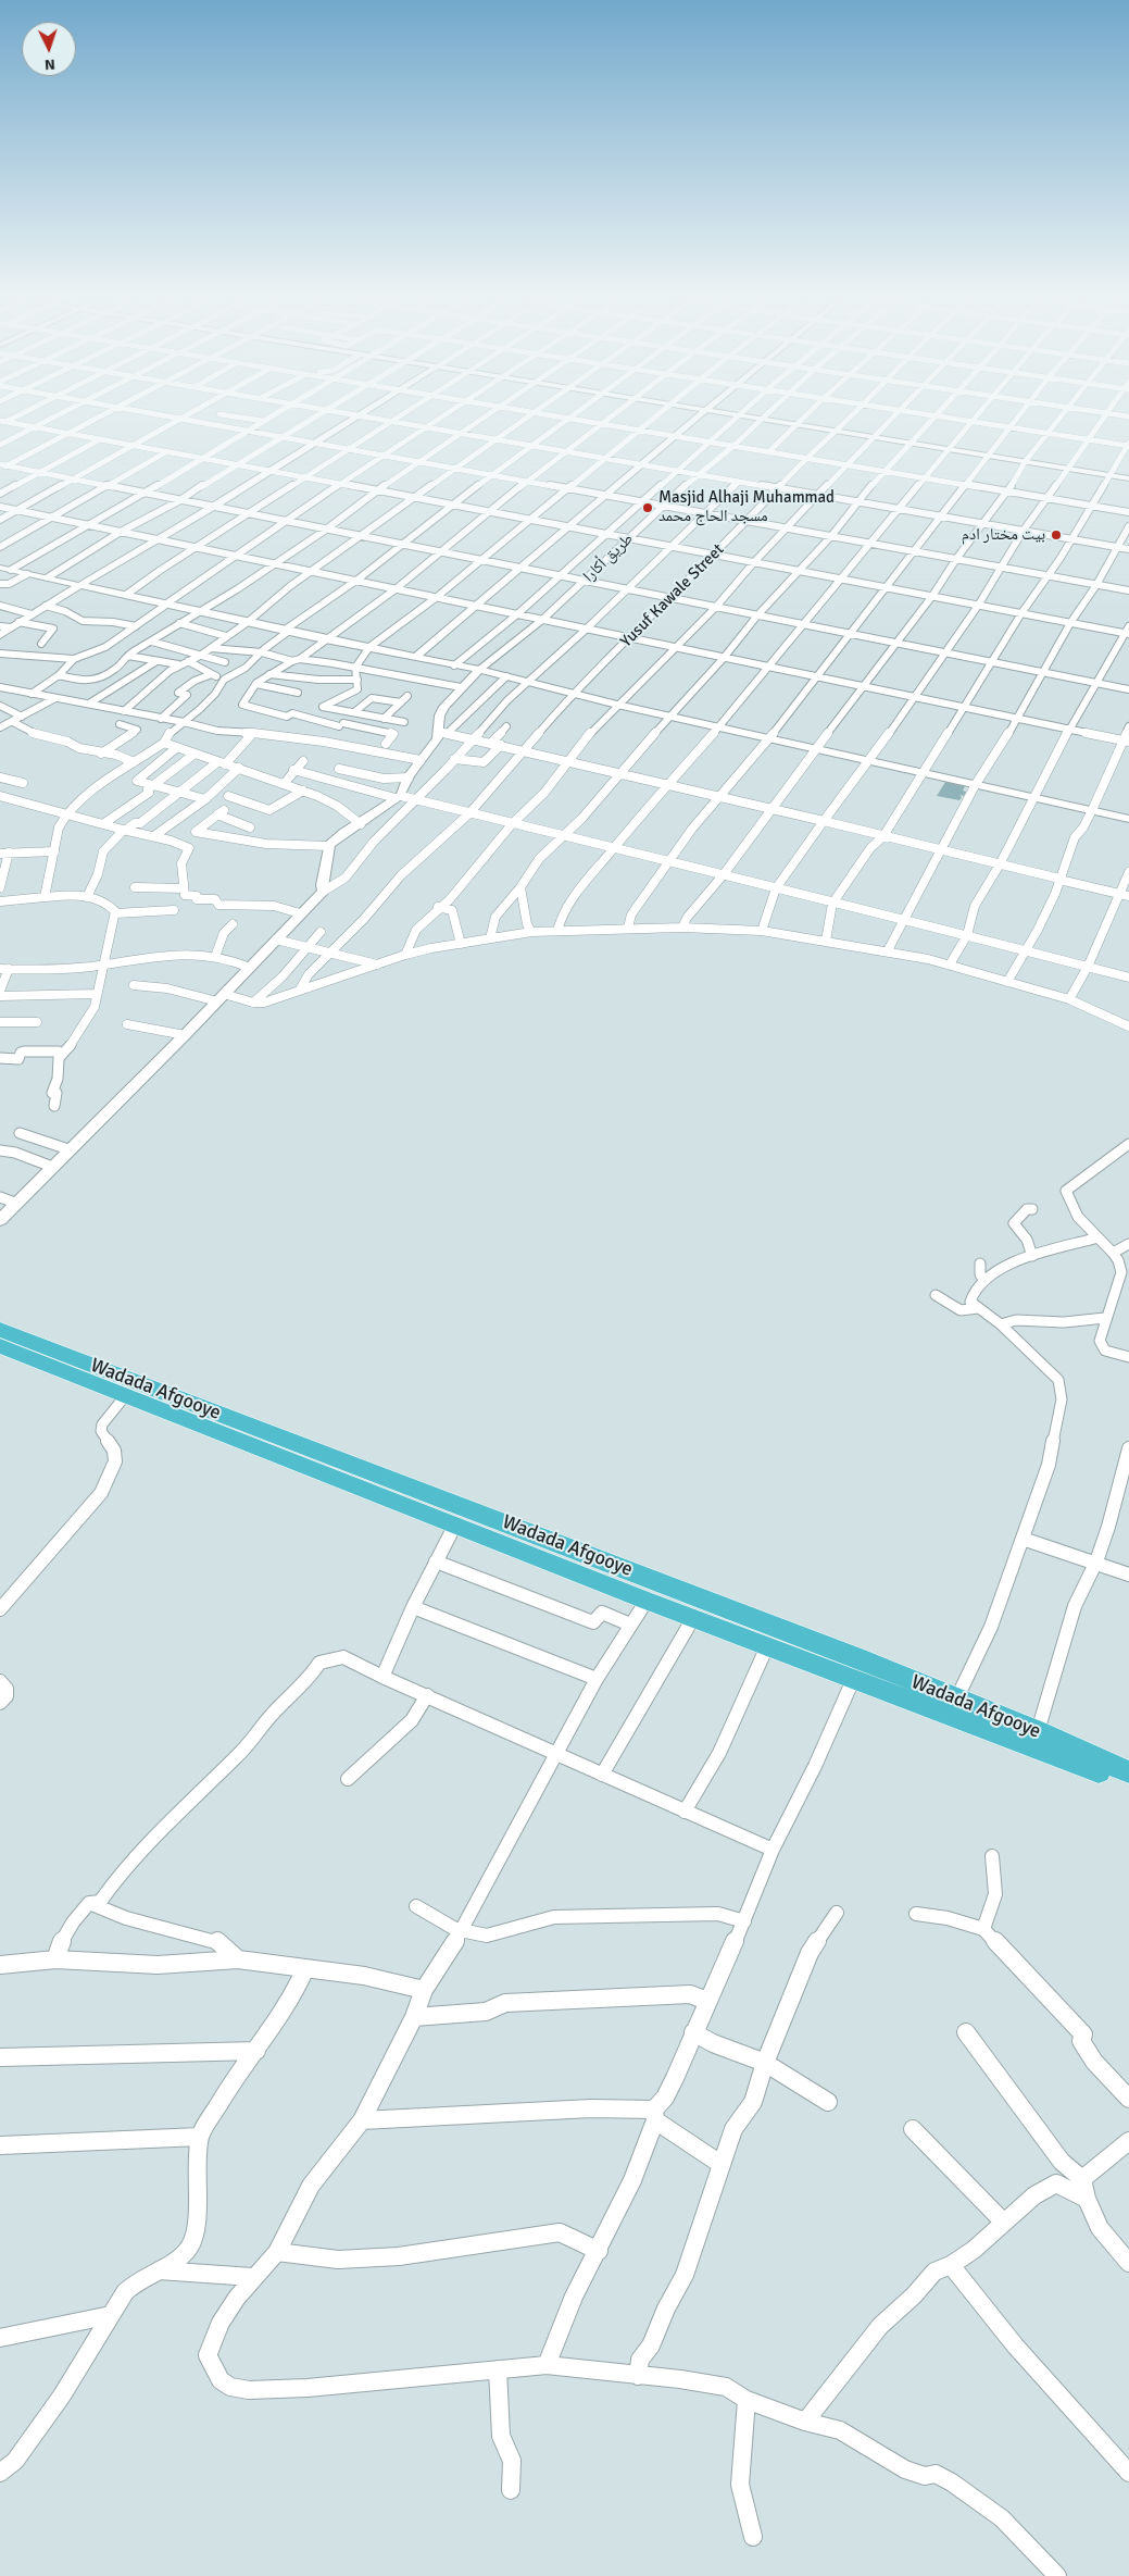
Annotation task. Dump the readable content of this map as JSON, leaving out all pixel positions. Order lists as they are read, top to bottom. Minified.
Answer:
{"streets":{"highway":["Wadada Afgooye"],"street":["طريق أكارا","Yusuf Kawale Street"]},"places":["Masjid Alhaji Muhammad مسجد الحاج محمد","بيت مختار ادم"],"north":"bottom"}
